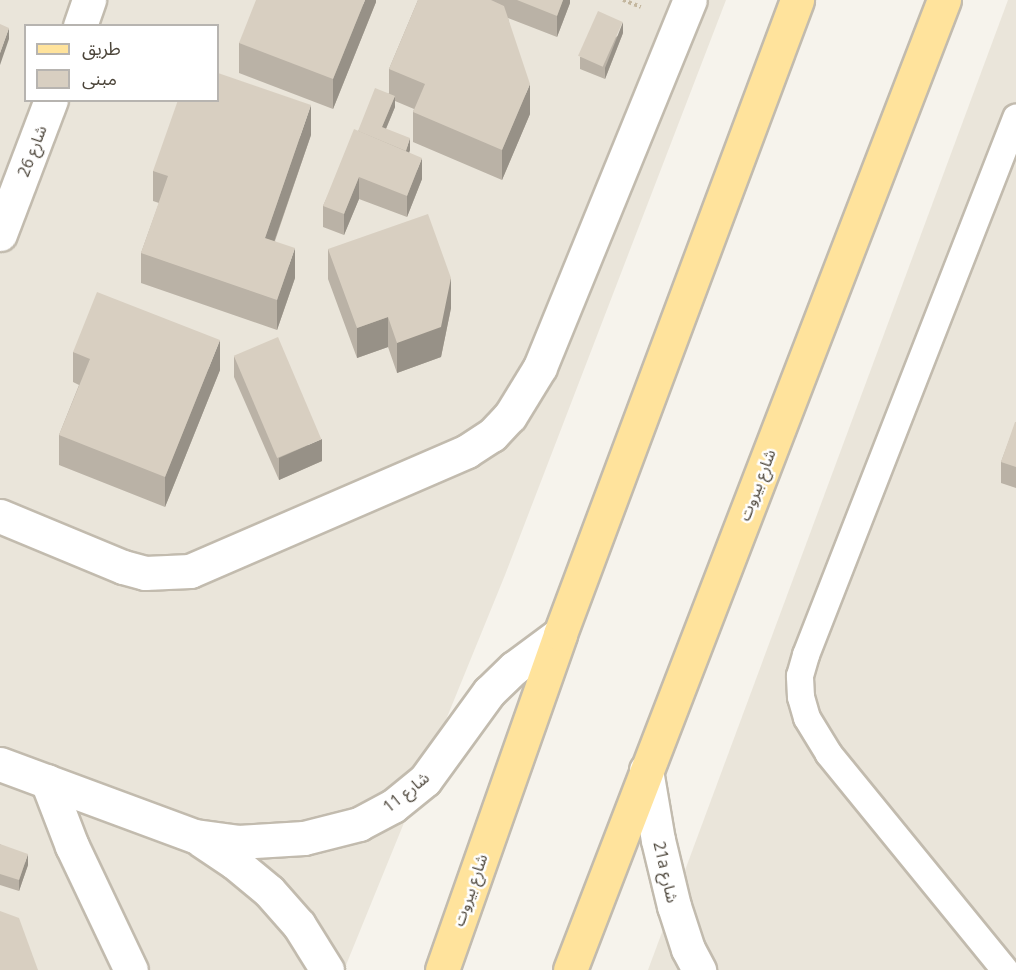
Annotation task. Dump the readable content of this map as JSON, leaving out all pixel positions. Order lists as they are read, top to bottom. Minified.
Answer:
{"streets":{"main road":["شارع بيروت"],"street":["شارع 26","شارع 11","21a شارع"]},"crossings":[["شارع بيروت","شارع 11"],["شارع بيروت","21a شارع"]],"legend":["طريق","مبنى"]}
